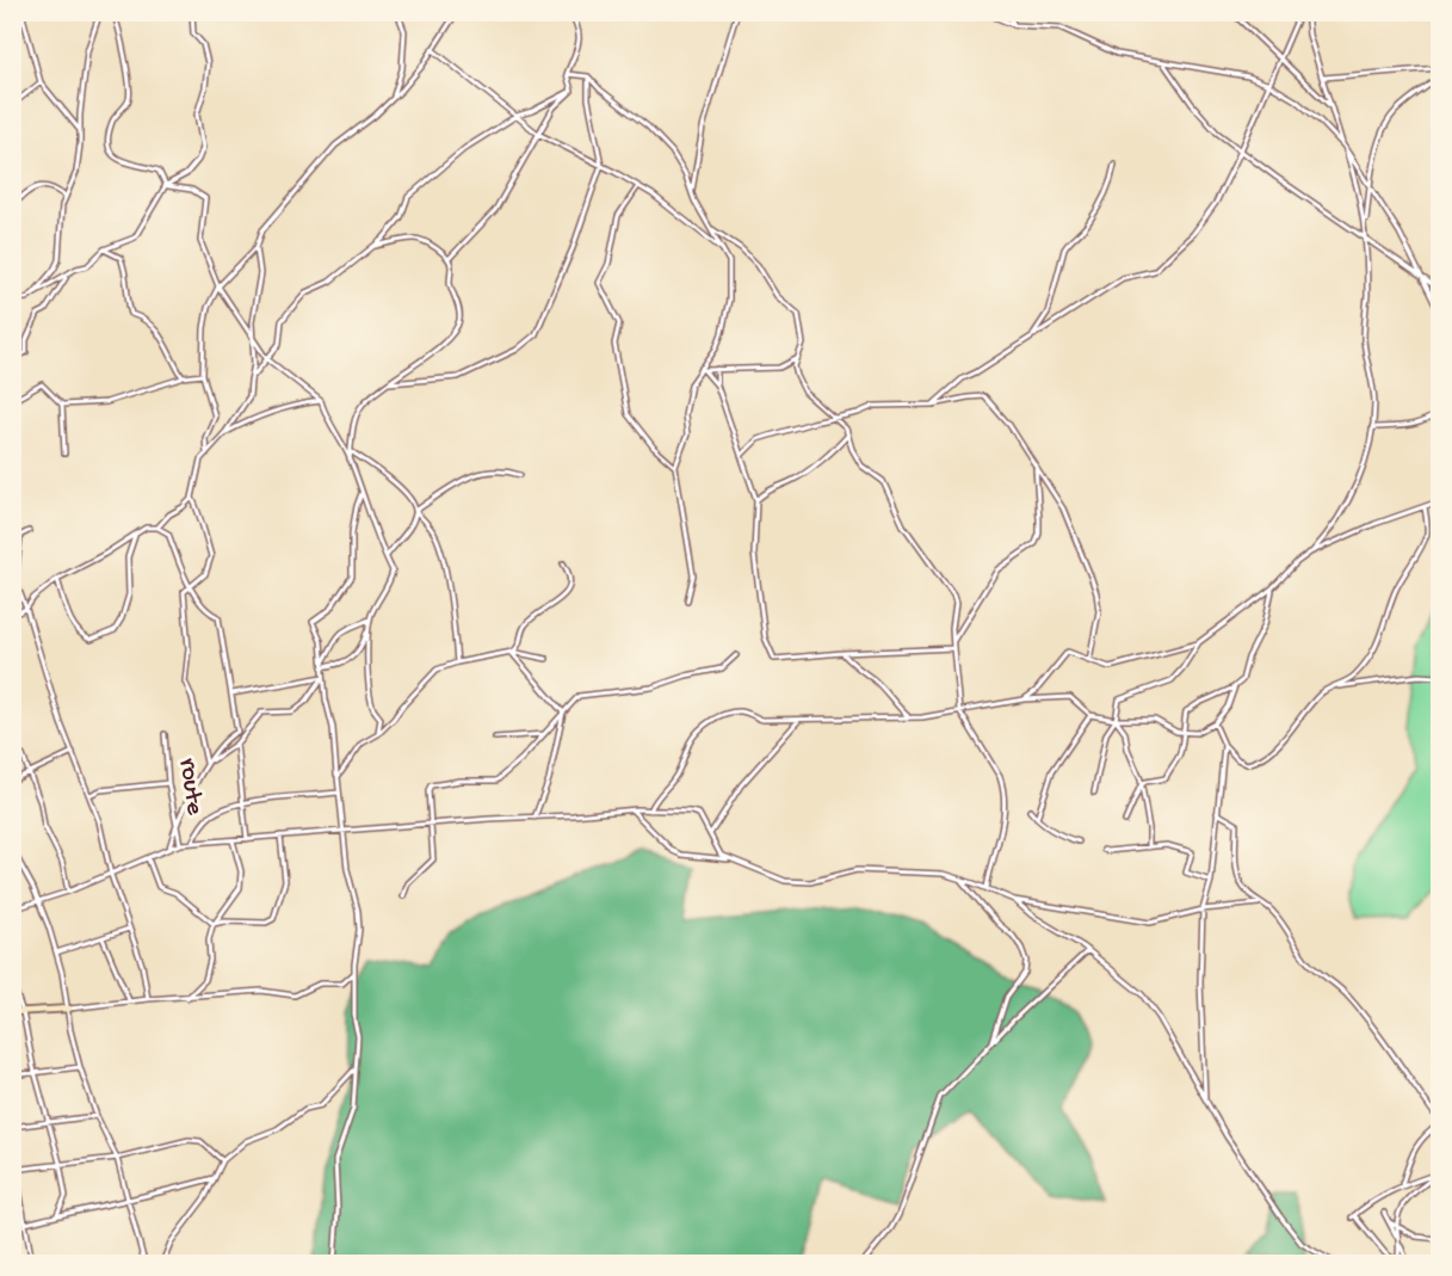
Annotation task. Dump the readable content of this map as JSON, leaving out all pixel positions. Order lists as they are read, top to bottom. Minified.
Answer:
{"streets":{"street":["route"]}}
